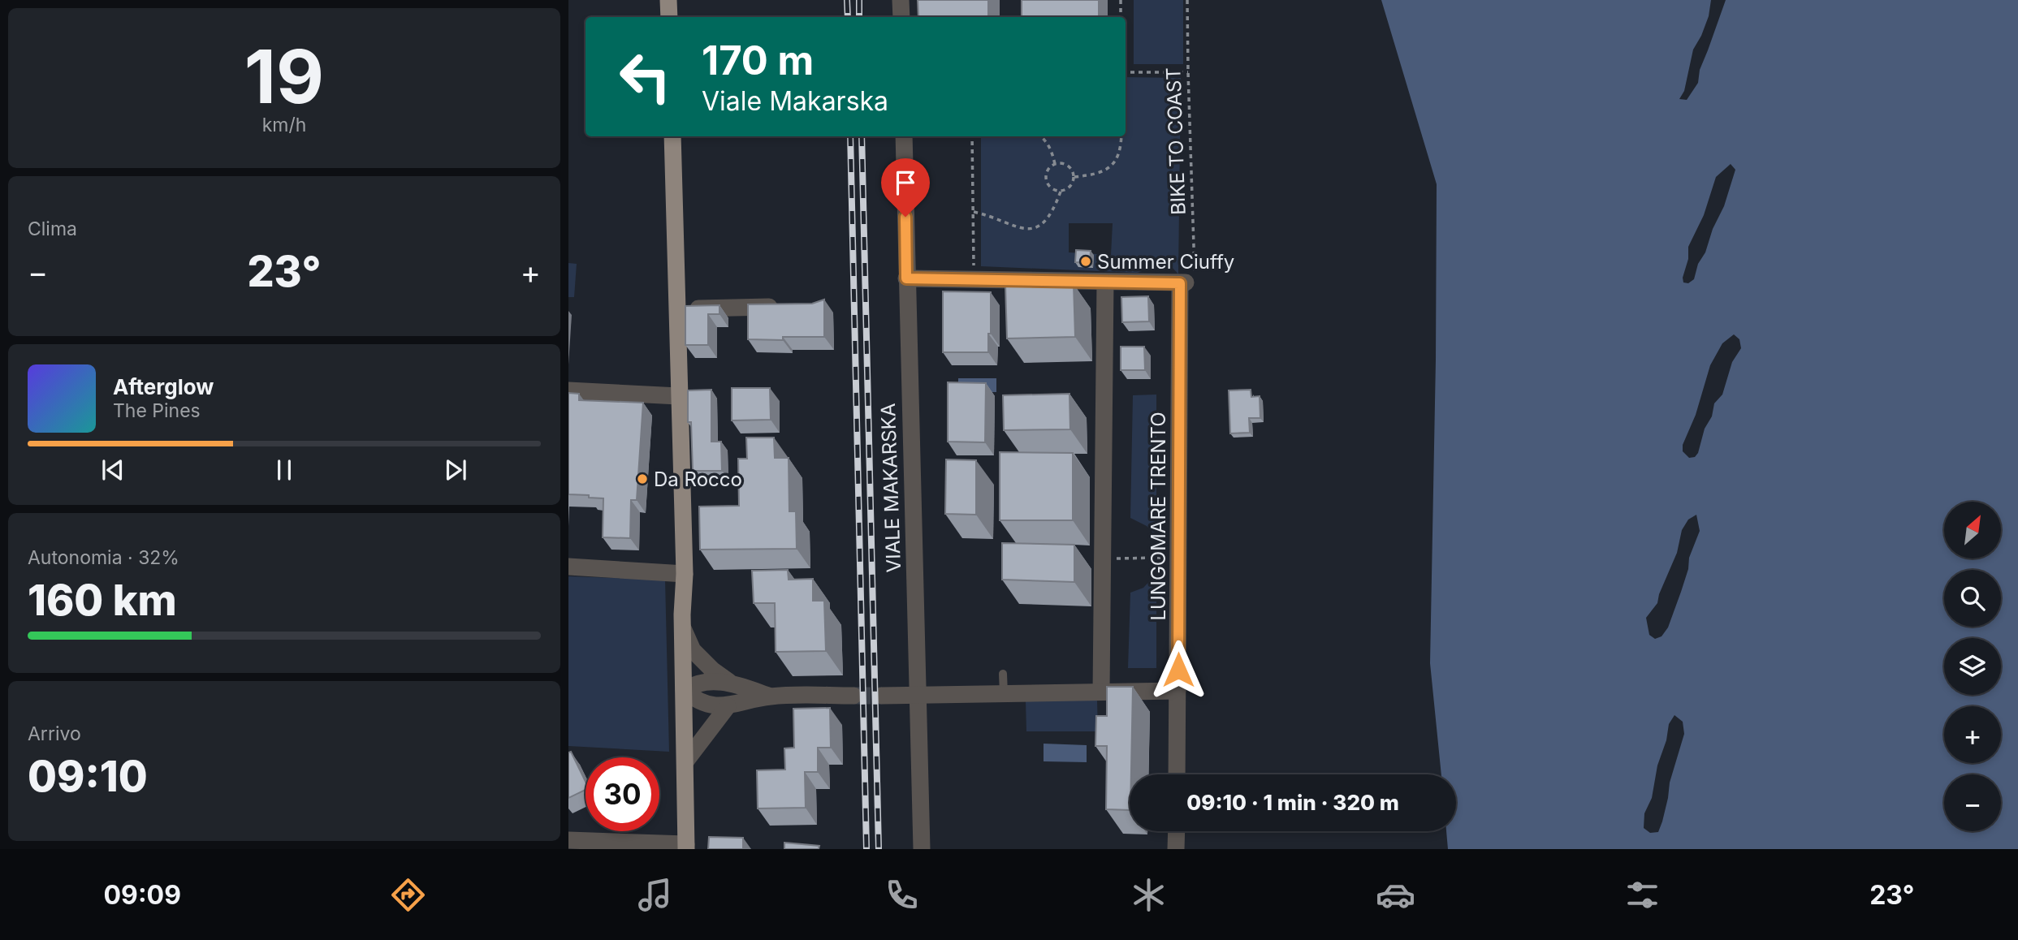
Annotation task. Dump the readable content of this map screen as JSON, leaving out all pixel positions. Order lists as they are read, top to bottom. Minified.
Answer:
{"streets":{"street":["VIALE MAKARSKA","LUNGOMARE TRENTO"],"path":["BIKE TO COAST"]},"crossings":[["BIKE TO COAST","LUNGOMARE TRENTO"]],"places":["Summer Ciuffy","Da Rocco"],"north":"top right","page":{"tile":[["19","km/h"],"Clima",["Autonomia · 32%","160 km"],["Arrivo","09:10"]],"turn":["170 m","Viale Makarska"],"heat":["−","23°","+"],"song":["Afterglow","The Pines"],"map_buttons":["+","−"],"limit":"30","trip":"09:10 · 1 min · 320 m","tabs":["09:09","23°"]}}
